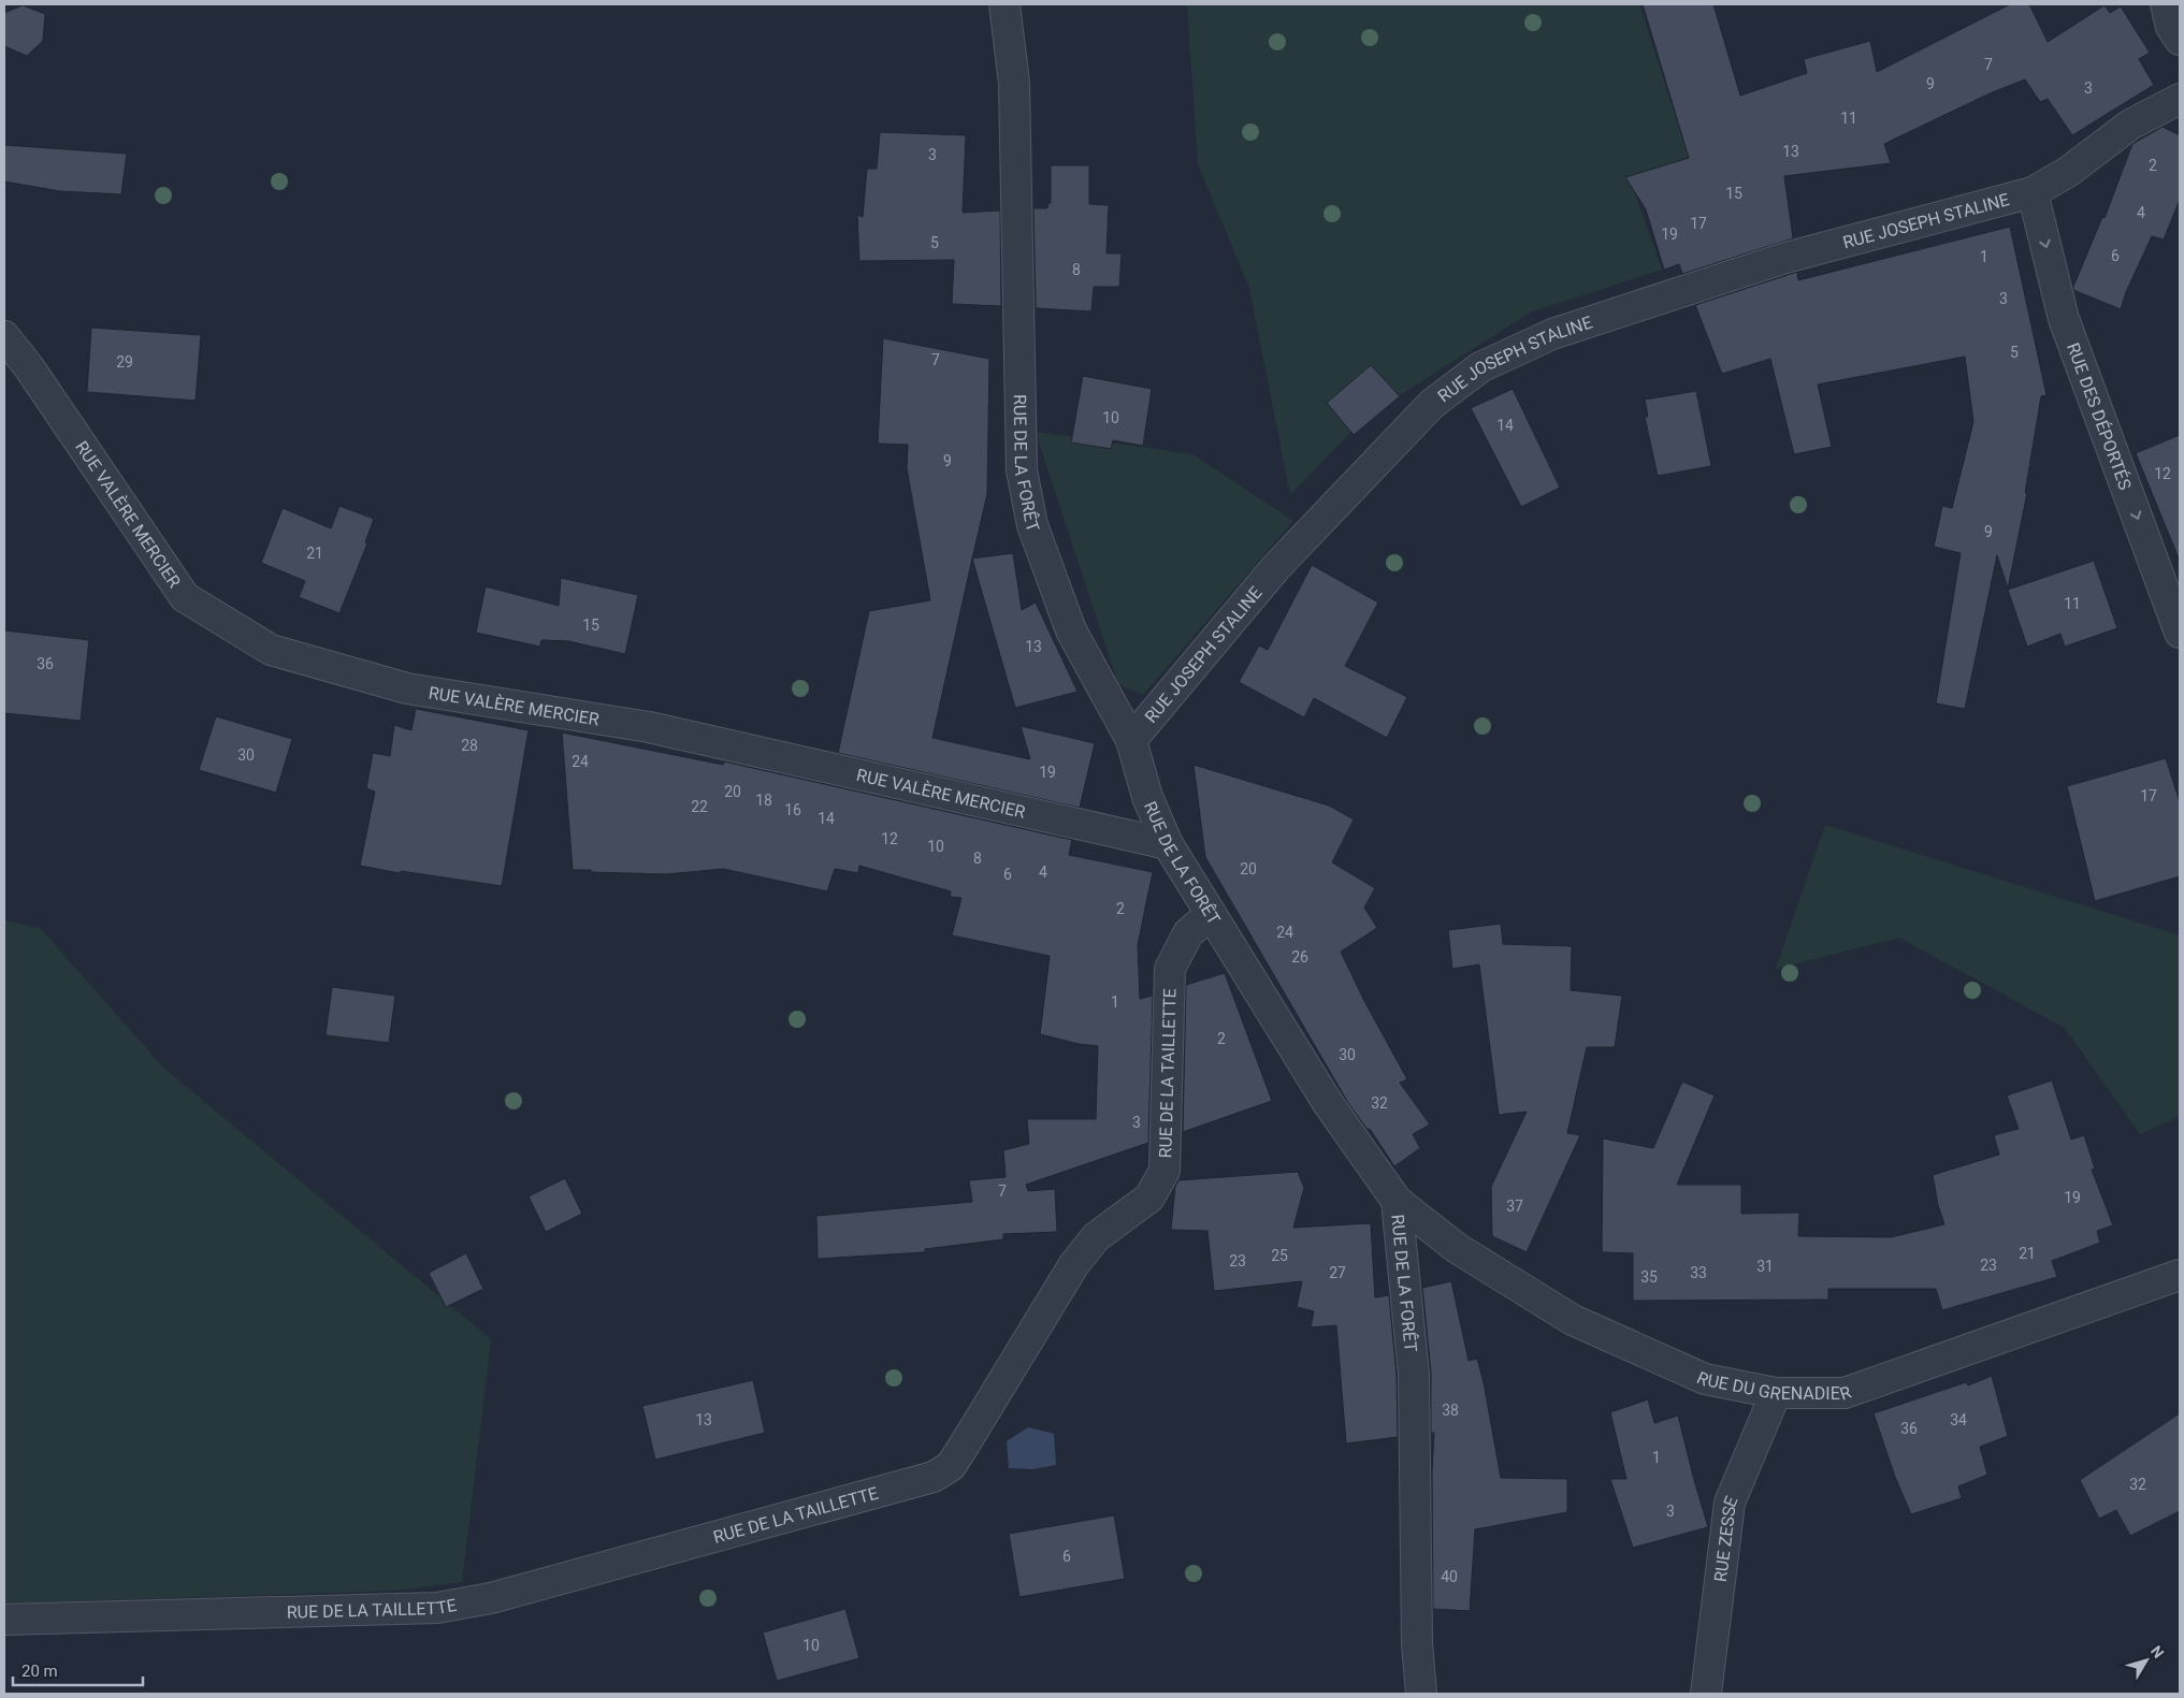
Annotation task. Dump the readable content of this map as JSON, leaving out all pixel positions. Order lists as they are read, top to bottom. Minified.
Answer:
{"streets":{"street":["RUE JOSEPH STALINE","RUE DES DÉPORTÉS","RUE DE LA FORÊT","RUE VALÈRE MERCIER","RUE DE LA TAILLETTE","RUE DU GRENADIER","RUE ZESSE"]},"crossings":[["RUE JOSEPH STALINE","RUE DES DÉPORTÉS"],["RUE JOSEPH STALINE","RUE DE LA FORÊT"],["RUE DE LA FORÊT","RUE VALÈRE MERCIER"],["RUE DE LA FORÊT","RUE DE LA TAILLETTE"],["RUE DE LA FORÊT","RUE DU GRENADIER"],["RUE DU GRENADIER","RUE ZESSE"]],"one_way":["RUE DES DÉPORTÉS"],"house_numbers":["7","9","3","11","13","3","2","15","4","17","19","5","6","1","8","3","5","7","29","10","14","9","12","9","21","11","15","13","36","28","30","24","19","20","17","18","22","16","14","12","10","8","20","4","6","2","24","26","1","2","30","32","3","7","19","37","21","25","23","23","31","27","33","35","38","13","34","36","1","32","3","6","40","10"],"scale_bar":"20 m","north":"top right"}
